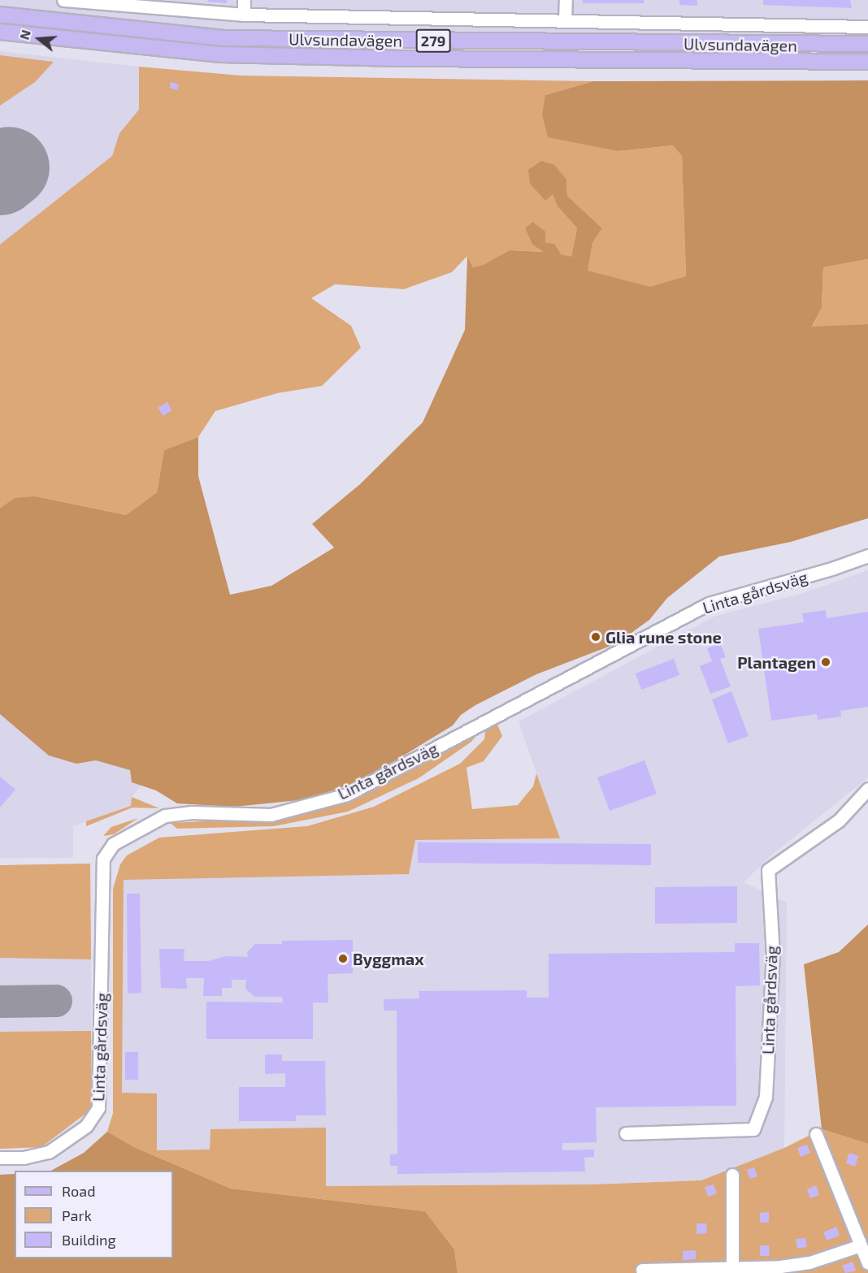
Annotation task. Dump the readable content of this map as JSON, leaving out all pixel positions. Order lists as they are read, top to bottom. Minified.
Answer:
{"streets":{"main road":["Ulvsundavägen","279"],"street":["Linta gårdsväg"]},"places":["Glia rune stone","Plantagen","Byggmax"],"legend":["Road","Park","Building"],"north":"left"}
